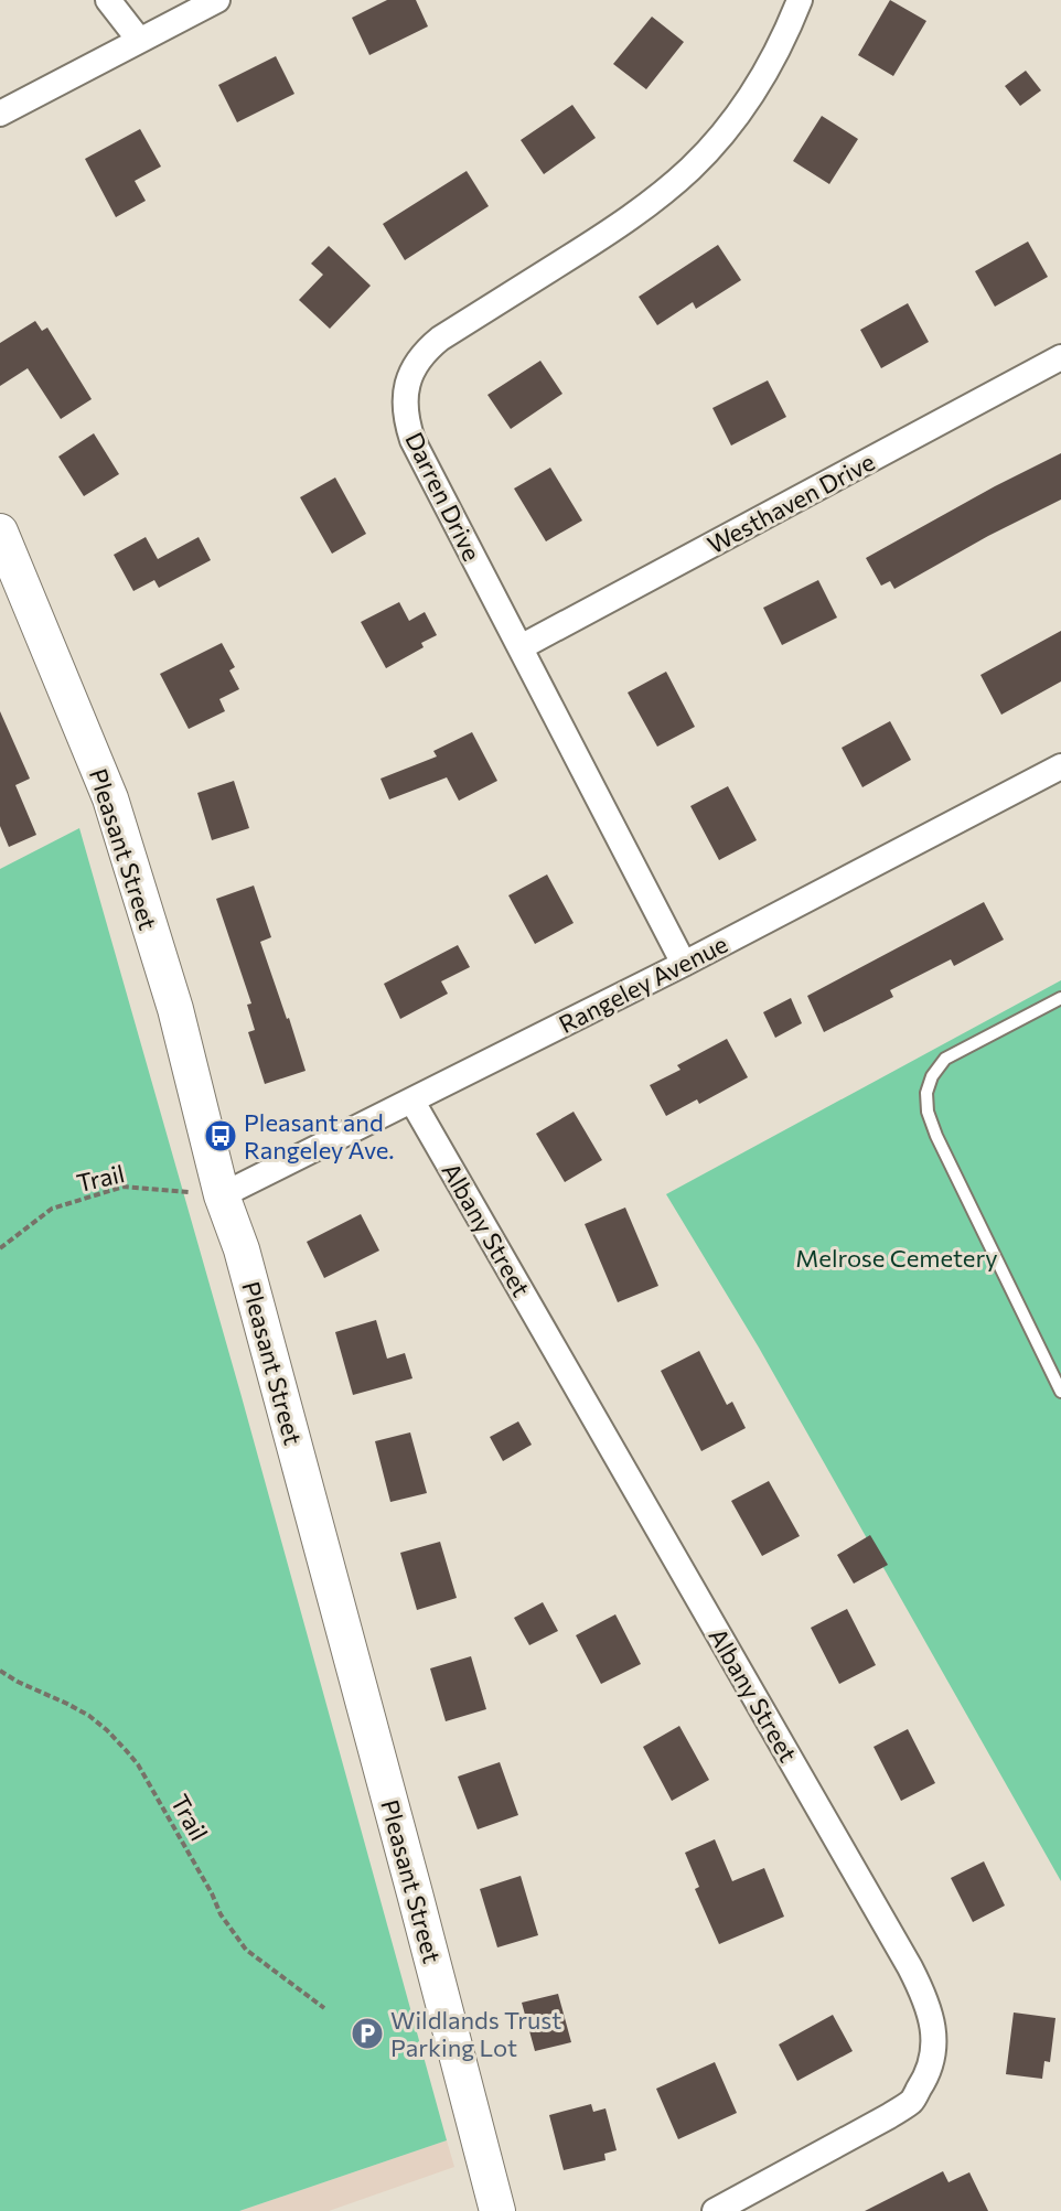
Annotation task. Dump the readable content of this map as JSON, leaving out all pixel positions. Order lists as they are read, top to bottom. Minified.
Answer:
{"streets":{"main road":["Pleasant Street"],"street":["Darren Drive","Westhaven Drive","Rangeley Avenue","Albany Street"],"path":["Trail"]},"crossings":[["Darren Drive","Westhaven Drive"],["Darren Drive","Rangeley Avenue"],["Pleasant Street","Rangeley Avenue"],["Pleasant Street","Trail"],["Rangeley Avenue","Trail"],["Rangeley Avenue","Albany Street"]],"parks":["Melrose Cemetery"],"places":{"bus stop":["Pleasant and Rangeley Ave."],"parking":["Wildlands Trust Parking Lot"]}}
